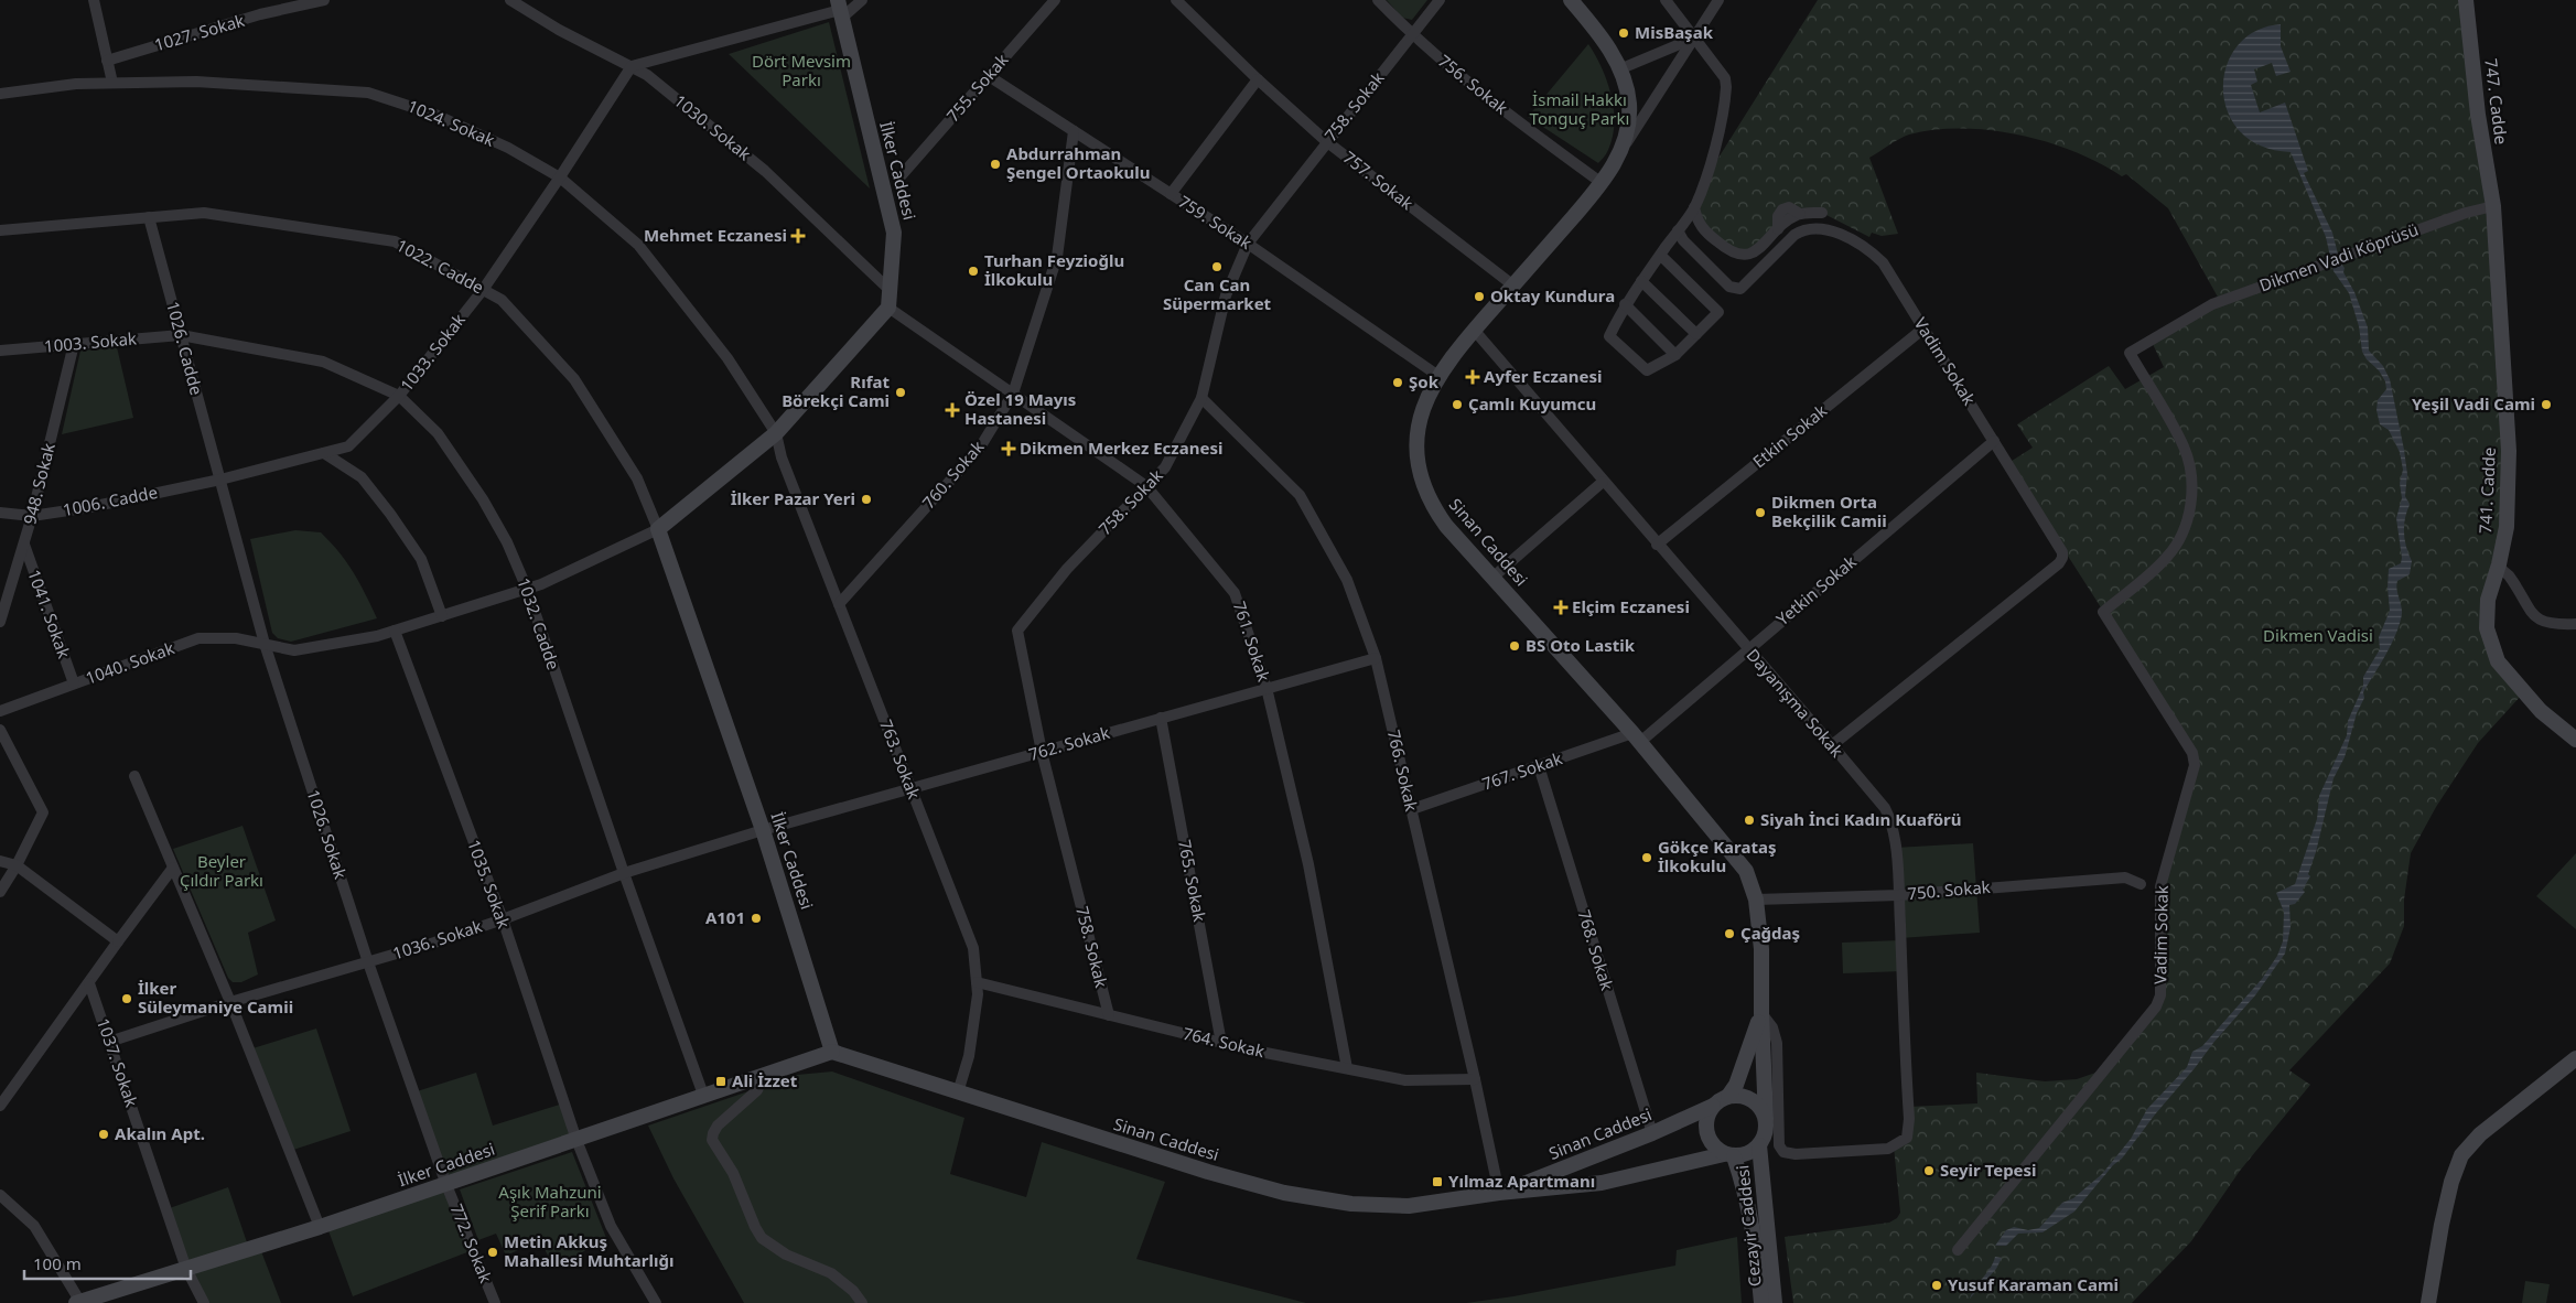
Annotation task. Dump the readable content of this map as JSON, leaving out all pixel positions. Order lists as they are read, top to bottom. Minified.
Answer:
{"streets":{"main road":["747. Cadde","İlker Caddesi","741. Cadde","Sinan Caddesi","Cezayir Caddesi"],"street":["1027. Sokak","756. Sokak","755. Sokak","758. Sokak","1024. Sokak","1030. Sokak","757. Sokak","759. Sokak","Dikmen Vadi Köprüsü","1022. Cadde","1003. Sokak","1026. Cadde","1033. Sokak","Vadim Sokak","Etkin Sokak","760. Sokak","948. Sokak","1006. Cadde","Yetkin Sokak","1041. Sokak","1032. Cadde","761. Sokak","1040. Sokak","Dayanışma Sokak","762. Sokak","763. Sokak","766. Sokak","767. Sokak","1026. Sokak","765. Sokak","1035. Sokak","750. Sokak","1036. Sokak","768. Sokak","764. Sokak","1037. Sokak","772. Sokak"]},"crossings":[["756. Sokak","758. Sokak"],["756. Sokak","Sinan Caddesi"],["755. Sokak","759. Sokak"],["747. Cadde","Dikmen Vadi Köprüsü"],["747. Cadde","741. Cadde"],["758. Sokak","757. Sokak"],["758. Sokak","759. Sokak"],["758. Sokak","761. Sokak"],["758. Sokak","762. Sokak"],["758. Sokak","766. Sokak"],["758. Sokak","764. Sokak"],["1024. Sokak","1033. Sokak"],["1024. Sokak","763. Sokak"],["1030. Sokak","İlker Caddesi"],["1030. Sokak","1033. Sokak"],["İlker Caddesi","1022. Cadde"],["İlker Caddesi","Sinan Caddesi"],["İlker Caddesi","1032. Cadde"],["İlker Caddesi","761. Sokak"],["İlker Caddesi","1040. Sokak"],["İlker Caddesi","762. Sokak"],["İlker Caddesi","1026. Sokak"],["İlker Caddesi","1035. Sokak"],["İlker Caddesi","1036. Sokak"],["İlker Caddesi","1037. Sokak"],["İlker Caddesi","772. Sokak"],["757. Sokak","Sinan Caddesi"],["759. Sokak","760. Sokak"],["759. Sokak","Sinan Caddesi"],["Dikmen Vadi Köprüsü","Vadim Sokak"],["Dikmen Vadi Köprüsü","741. Cadde"],["1022. Cadde","1026. Cadde"],["1022. Cadde","1033. Sokak"],["1022. Cadde","1040. Sokak"],["1003. Sokak","1026. Cadde"],["1003. Sokak","948. Sokak"],["1003. Sokak","1032. Cadde"],["1026. Cadde","1033. Sokak"],["1026. Cadde","1006. Cadde"],["1026. Cadde","1032. Cadde"],["1026. Cadde","1026. Sokak"],["1033. Sokak","1006. Cadde"],["1033. Sokak","1032. Cadde"],["1033. Sokak","1026. Sokak"],["Vadim Sokak","Etkin Sokak"],["Vadim Sokak","Yetkin Sokak"],["Vadim Sokak","Dayanışma Sokak"],["Etkin Sokak","Dayanışma Sokak"],["760. Sokak","761. Sokak"],["760. Sokak","763. Sokak"],["948. Sokak","1006. Cadde"],["948. Sokak","1041. Sokak"],["1006. Cadde","1026. Sokak"],["Sinan Caddesi","Yetkin Sokak"],["Sinan Caddesi","Dayanışma Sokak"],["Sinan Caddesi","763. Sokak"],["Sinan Caddesi","766. Sokak"],["Sinan Caddesi","767. Sokak"],["Sinan Caddesi","750. Sokak"],["Sinan Caddesi","768. Sokak"],["Sinan Caddesi","Cezayir Caddesi"],["Yetkin Sokak","Dayanışma Sokak"],["Yetkin Sokak","767. Sokak"],["1041. Sokak","1040. Sokak"],["1032. Cadde","1040. Sokak"],["1032. Cadde","1036. Sokak"],["761. Sokak","762. Sokak"],["761. Sokak","764. Sokak"],["1040. Sokak","1026. Sokak"],["1040. Sokak","1035. Sokak"],["Dayanışma Sokak","750. Sokak"],["762. Sokak","763. Sokak"],["762. Sokak","766. Sokak"],["762. Sokak","765. Sokak"],["762. Sokak","1036. Sokak"],["763. Sokak","764. Sokak"],["766. Sokak","767. Sokak"],["766. Sokak","764. Sokak"],["767. Sokak","768. Sokak"],["1026. Sokak","1036. Sokak"],["1026. Sokak","772. Sokak"],["765. Sokak","764. Sokak"],["1035. Sokak","1036. Sokak"],["1036. Sokak","1037. Sokak"]],"parks":["Dört Mevsim Parkı","İsmail Hakkı Tonguç Parkı","Dikmen Vadisi","Beyler Çıldır Parkı","Aşık Mahzuni Şerif Parkı"],"places":{"other":["MisBaşak","Abdurrahman Şengel Ortaokulu","Can Can Süpermarket","Turhan Feyzioğlu İlkokulu","Oktay Kundura","Şok","Rıfat Börekçi Cami","Çamlı Kuyumcu","Yeşil Vadi Cami","İlker Pazar Yeri","Dikmen Orta Bekçilik Camii","BS Oto Lastik","Siyah İnci Kadın Kuaförü","Gökçe Karataş İlkokulu","A101","Çağdaş","İlker Süleymaniye Camii","Akalın Apt.","Seyir Tepesi","Metin Akkuş Mahallesi Muhtarlığı","Yusuf Karaman Cami"],"health":["Mehmet Eczanesi","Ayfer Eczanesi","Özel 19 Mayıs Hastanesi","Dikmen Merkez Eczanesi","Elçim Eczanesi"],"transit":["Ali İzzet","Yılmaz Apartmanı"]},"scale_bar":"100 m"}
